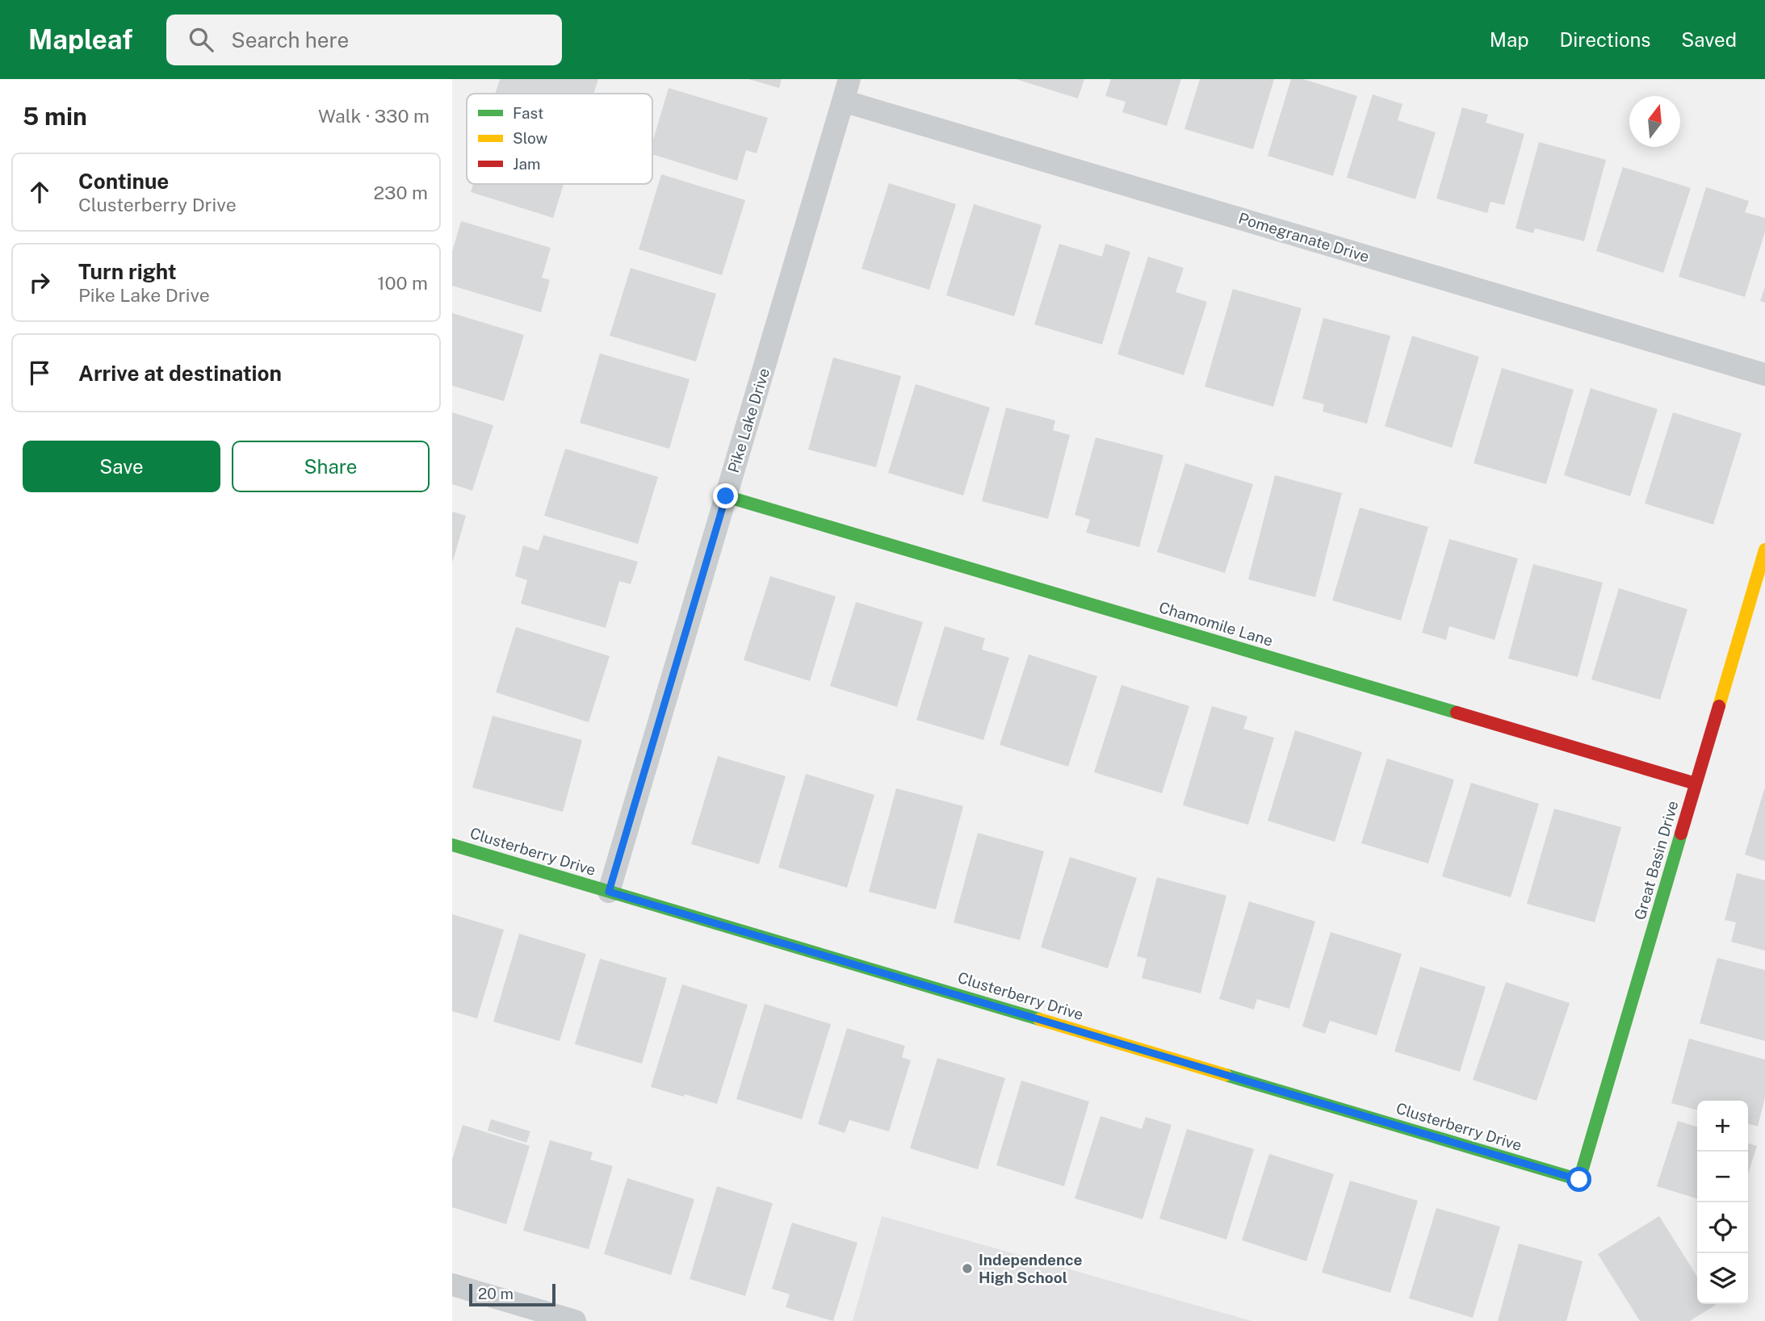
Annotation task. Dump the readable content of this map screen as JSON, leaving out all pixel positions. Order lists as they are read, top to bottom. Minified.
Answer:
{"streets":{"street":["Pomegranate Drive","Pike Lake Drive","Chamomile Lane","Clusterberry Drive","Great Basin Drive"]},"crossings":[["Pomegranate Drive","Pike Lake Drive"],["Pike Lake Drive","Chamomile Lane"],["Pike Lake Drive","Clusterberry Drive"],["Chamomile Lane","Great Basin Drive"],["Clusterberry Drive","Great Basin Drive"]],"places":["Independence High School"],"legend":["Fast","Slow","Jam"],"scale_bar":"20 m","north":"top","page":{"header":"Mapleaf","search":"Search here","nav":["Map","Directions","Saved"],"heading":["5 min","Walk · 330 m"],"list":[["Continue","Clusterberry Drive","230 m"],["Turn right","Pike Lake Drive","100 m"],"Arrive at destination"],"buttons":["Save","Share"],"map_buttons":["+","−"],"scale":"20 m"}}
